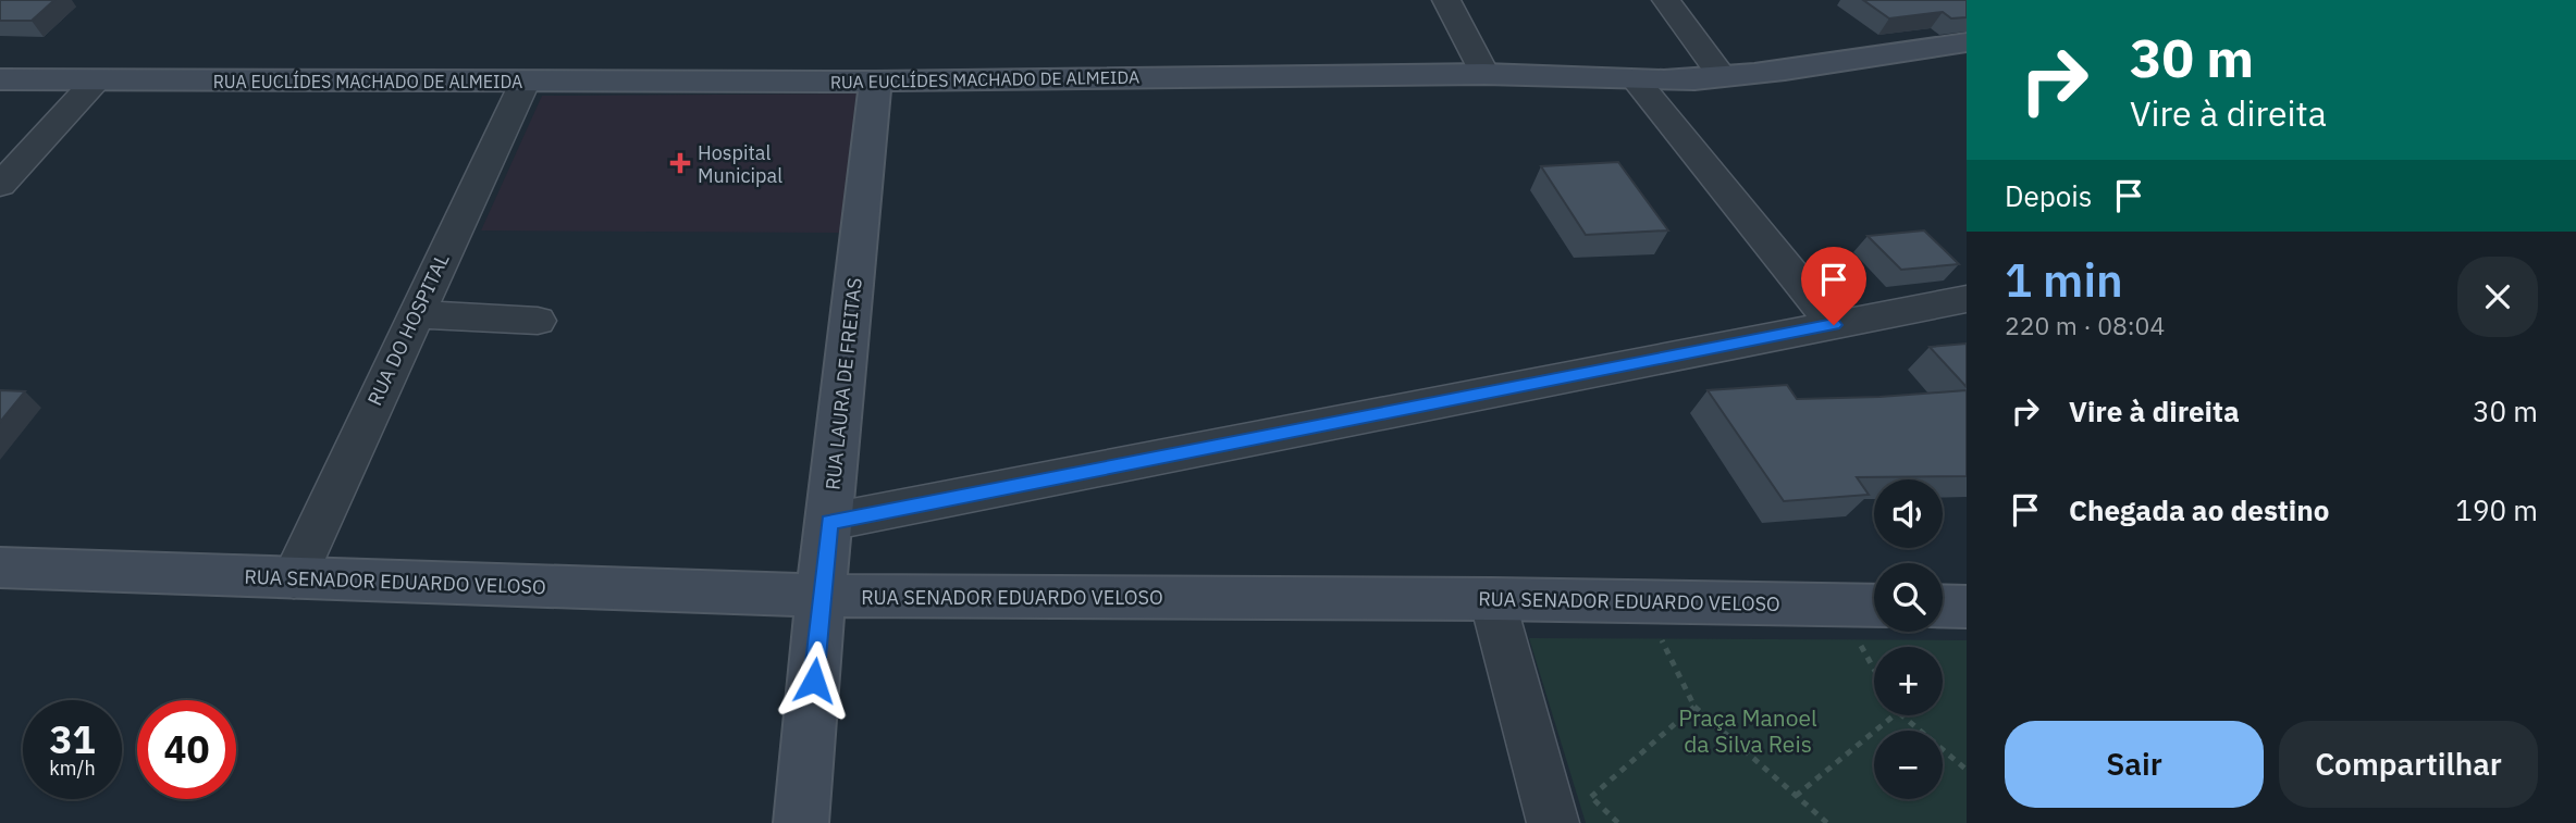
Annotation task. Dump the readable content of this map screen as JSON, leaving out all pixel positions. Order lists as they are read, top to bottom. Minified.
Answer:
{"streets":{"street":["RUA EUCLÍDES MACHADO DE ALMEIDA","RUA DO HOSPITAL","RUA LAURA DE FREITAS","RUA SENADOR EDUARDO VELOSO"]},"crossings":[["RUA EUCLÍDES MACHADO DE ALMEIDA","RUA DO HOSPITAL"],["RUA EUCLÍDES MACHADO DE ALMEIDA","RUA LAURA DE FREITAS"],["RUA DO HOSPITAL","RUA SENADOR EDUARDO VELOSO"],["RUA LAURA DE FREITAS","RUA SENADOR EDUARDO VELOSO"]],"parks":["Praça Manoel da Silva Reis"],"places":{"health":["Hospital Municipal"]},"page":{"turn":["30 m","Vire à direita"],"then":"Depois","heading":["1 min","220 m · 08:04"],"list":[{"name":"Vire à direita","value":"30 m"},{"name":"Chegada ao destino","value":"190 m"}],"map_buttons":["+","−"],"speed":"31 km/h","limit":"40","buttons":["Sair","Compartilhar"]}}
